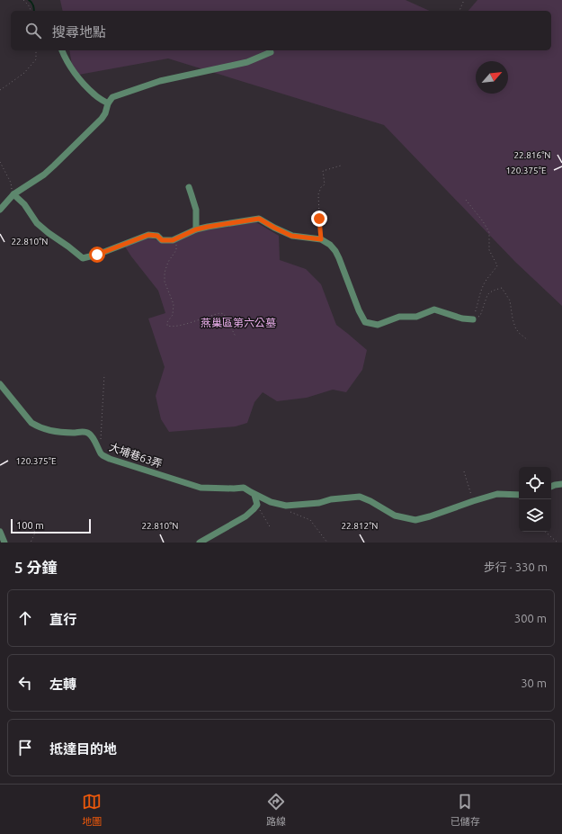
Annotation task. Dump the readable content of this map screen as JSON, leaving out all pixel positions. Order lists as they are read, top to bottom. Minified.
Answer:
{"streets":{"street":["大埔巷63弄"]},"parks":["燕巢區第六公墓"],"scale_bar":"100 m","north":"top right","page":{"search":"搜尋地點","scale":"100 m","heading":["5 分鐘","步行 · 330 m"],"list":[["直行","300 m"],["左轉","30 m"],"抵達目的地"],"nav":["地圖","路線","已儲存"]},"coordinates":["22.816°N","120.375°E","22.810°N","22.812°N"]}
